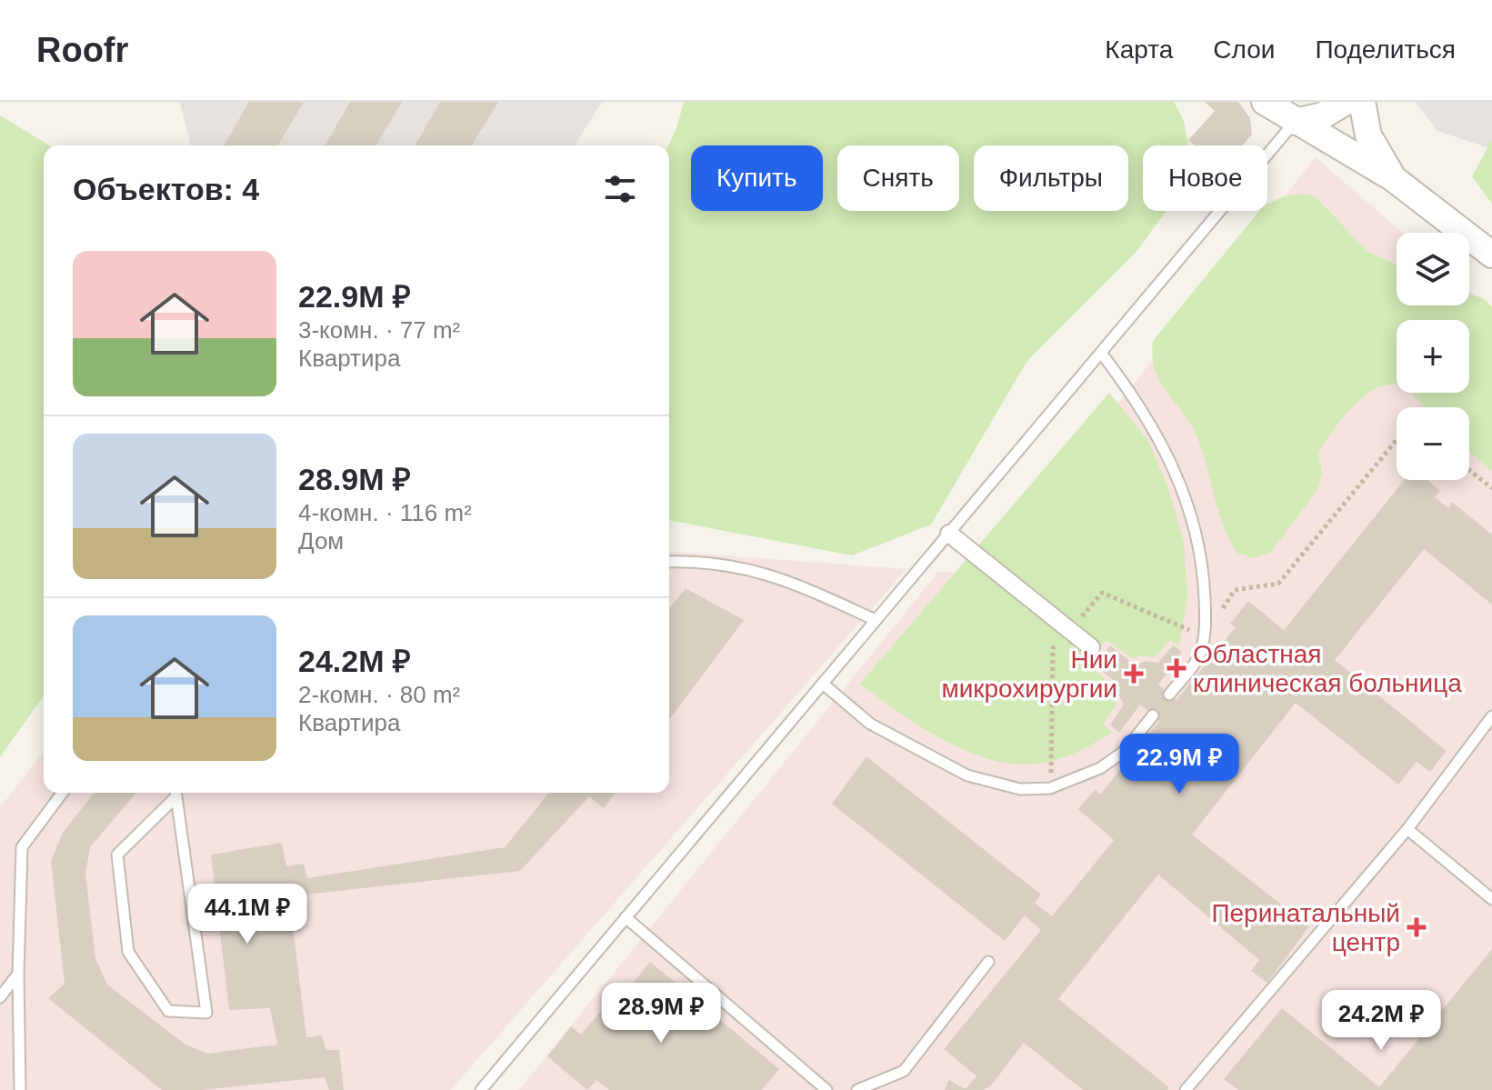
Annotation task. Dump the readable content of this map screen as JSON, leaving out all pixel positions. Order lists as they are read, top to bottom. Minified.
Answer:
{"places":{"health":["Областная клиническая больница","Нии микрохирургии","Перинатальный центр"]},"page":{"header":"Roofr","nav":["Карта","Слои","Поделиться"],"chip":["Купить","Снять","Фильтры","Новое"],"heading":"Объектов: 4","map_buttons":["+","−"],"list":[{"name":"22.9M ₽","note":"3-комн. · 77 m² · Квартира"},{"name":"28.9M ₽","note":"4-комн. · 116 m² · Дом"},{"name":"24.2M ₽","note":"2-комн. · 80 m² · Квартира"}],"price":["22.9M ₽","44.1M ₽","28.9M ₽","24.2M ₽"]}}
